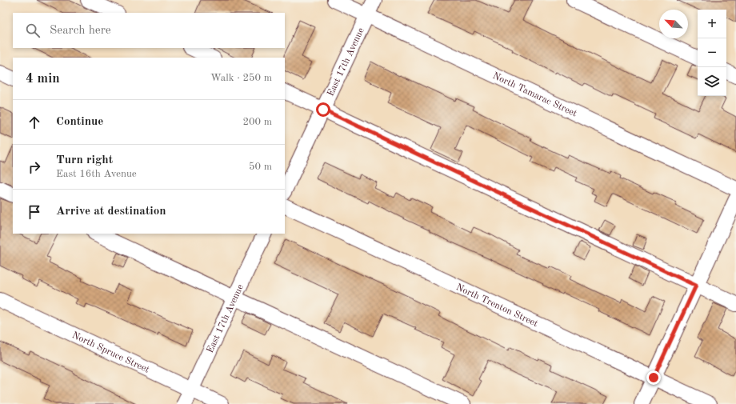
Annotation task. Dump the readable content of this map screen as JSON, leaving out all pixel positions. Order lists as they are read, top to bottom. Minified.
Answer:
{"streets":{"street":["East 17th Avenue","North Tamarac Street","North Trenton Street","North Spruce Street"]},"crossings":[["East 17th Avenue","North Tamarac Street"],["East 17th Avenue","North Spruce Street"]],"north":"top left","page":{"map_buttons":["+","−"],"search":"Search here","heading":["4 min","Walk · 250 m"],"list":[["Continue","200 m"],["Turn right","East 16th Avenue","50 m"],"Arrive at destination"]}}
